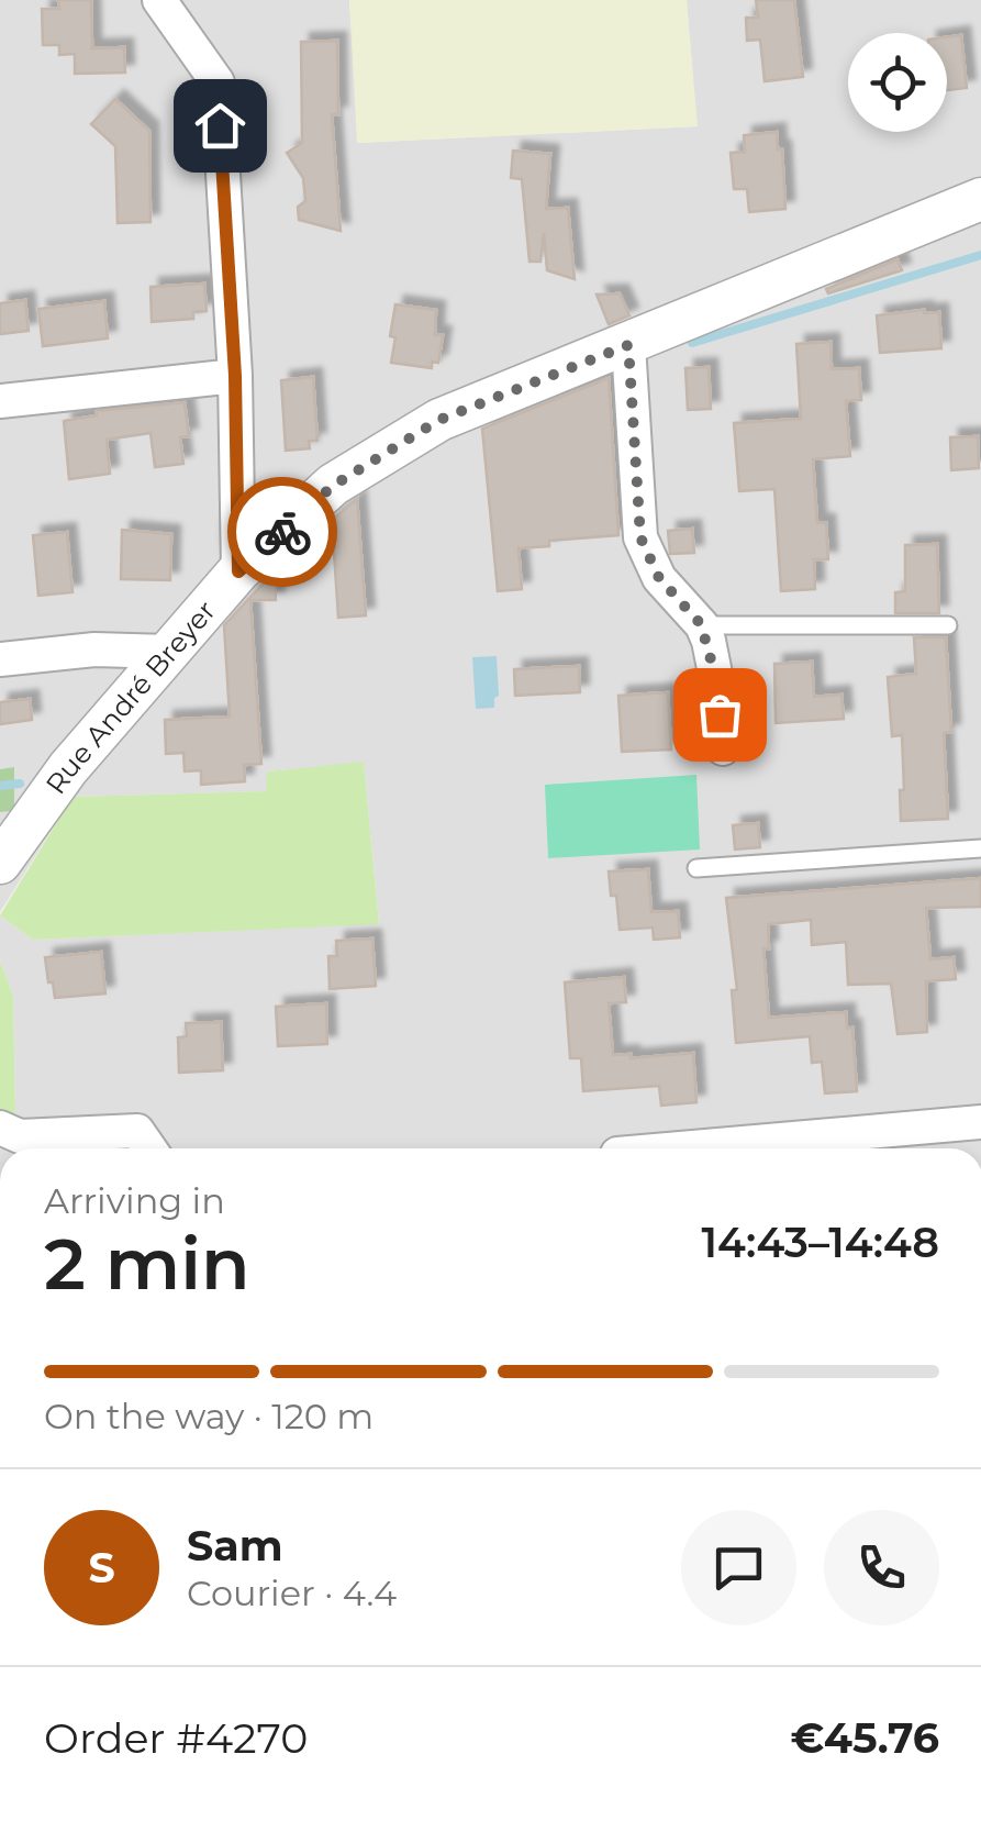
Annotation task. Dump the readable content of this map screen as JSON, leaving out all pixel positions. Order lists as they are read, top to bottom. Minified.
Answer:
{"streets":{"street":["Rue André Breyer"]},"page":{"heading":["2 min","Arriving in","14:43–14:48"],"panel":["Sam","Courier · 4.4","Order #4270","€45.76"],"bar":"On the way · 120 m","round":"S"}}
